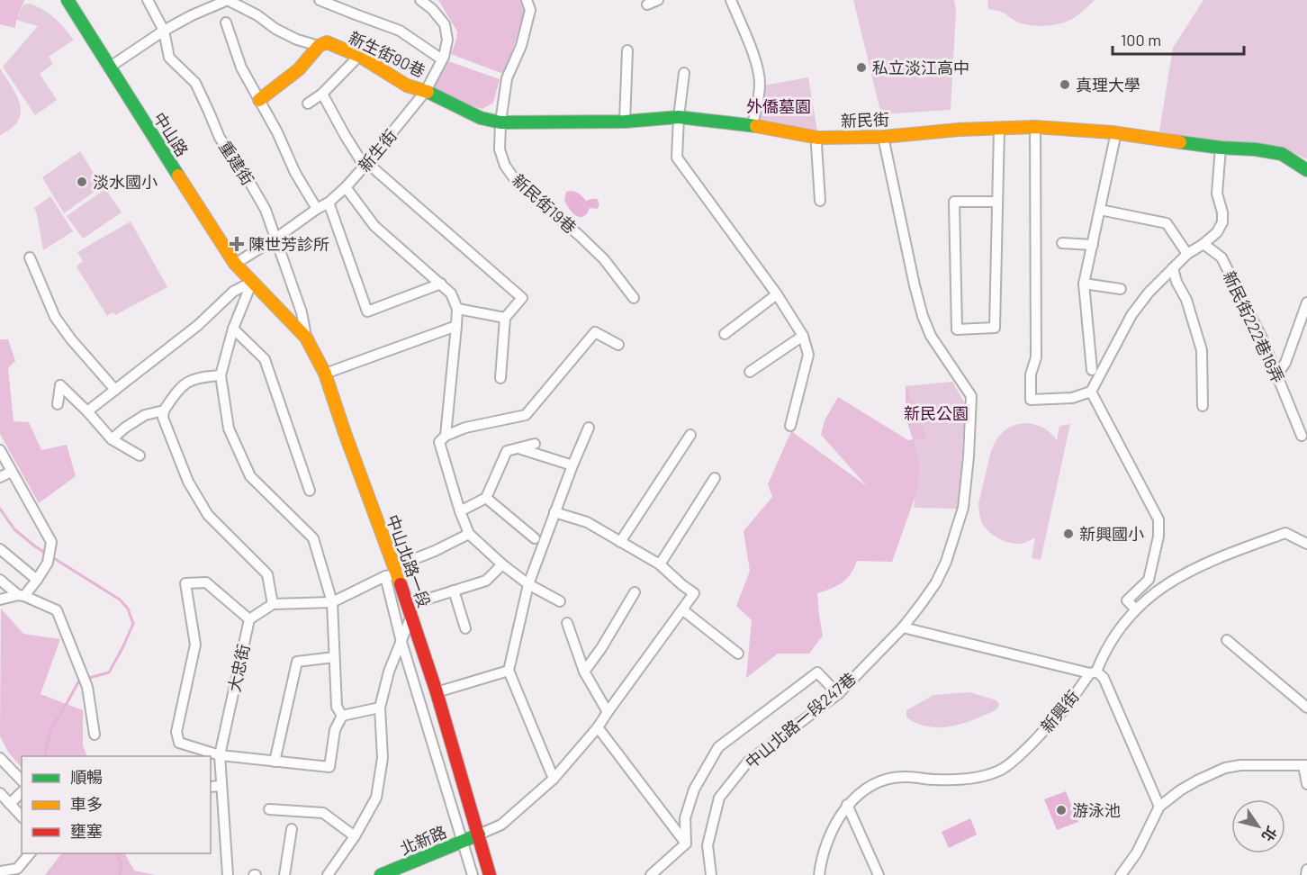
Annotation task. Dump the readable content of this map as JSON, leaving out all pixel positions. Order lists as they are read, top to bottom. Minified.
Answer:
{"streets":{"street":["新生街90巷","新民街","中山路","新生街","重建街","新民街19巷","新民街222巷16弄","中山北路一段","大忠街","新興街","中山北路一段247巷","北新路"]},"crossings":[["新生街90巷","新民街"],["新生街90巷","新生街"],["新民街","新生街"],["新民街","新民街19巷"],["新民街","中山北路一段247巷"],["中山路","新生街"],["中山路","中山北路一段"],["新生街","重建街"],["重建街","中山北路一段"],["中山北路一段","北新路"]],"parks":["外僑墓園","新民公園"],"places":{"other":["私立淡江高中","真理大學","淡水國小","新興國小","游泳池"],"health":["陳世芳診所"]},"legend":["順暢","車多","壅塞"],"scale_bar":"100 m","north":"bottom right"}
